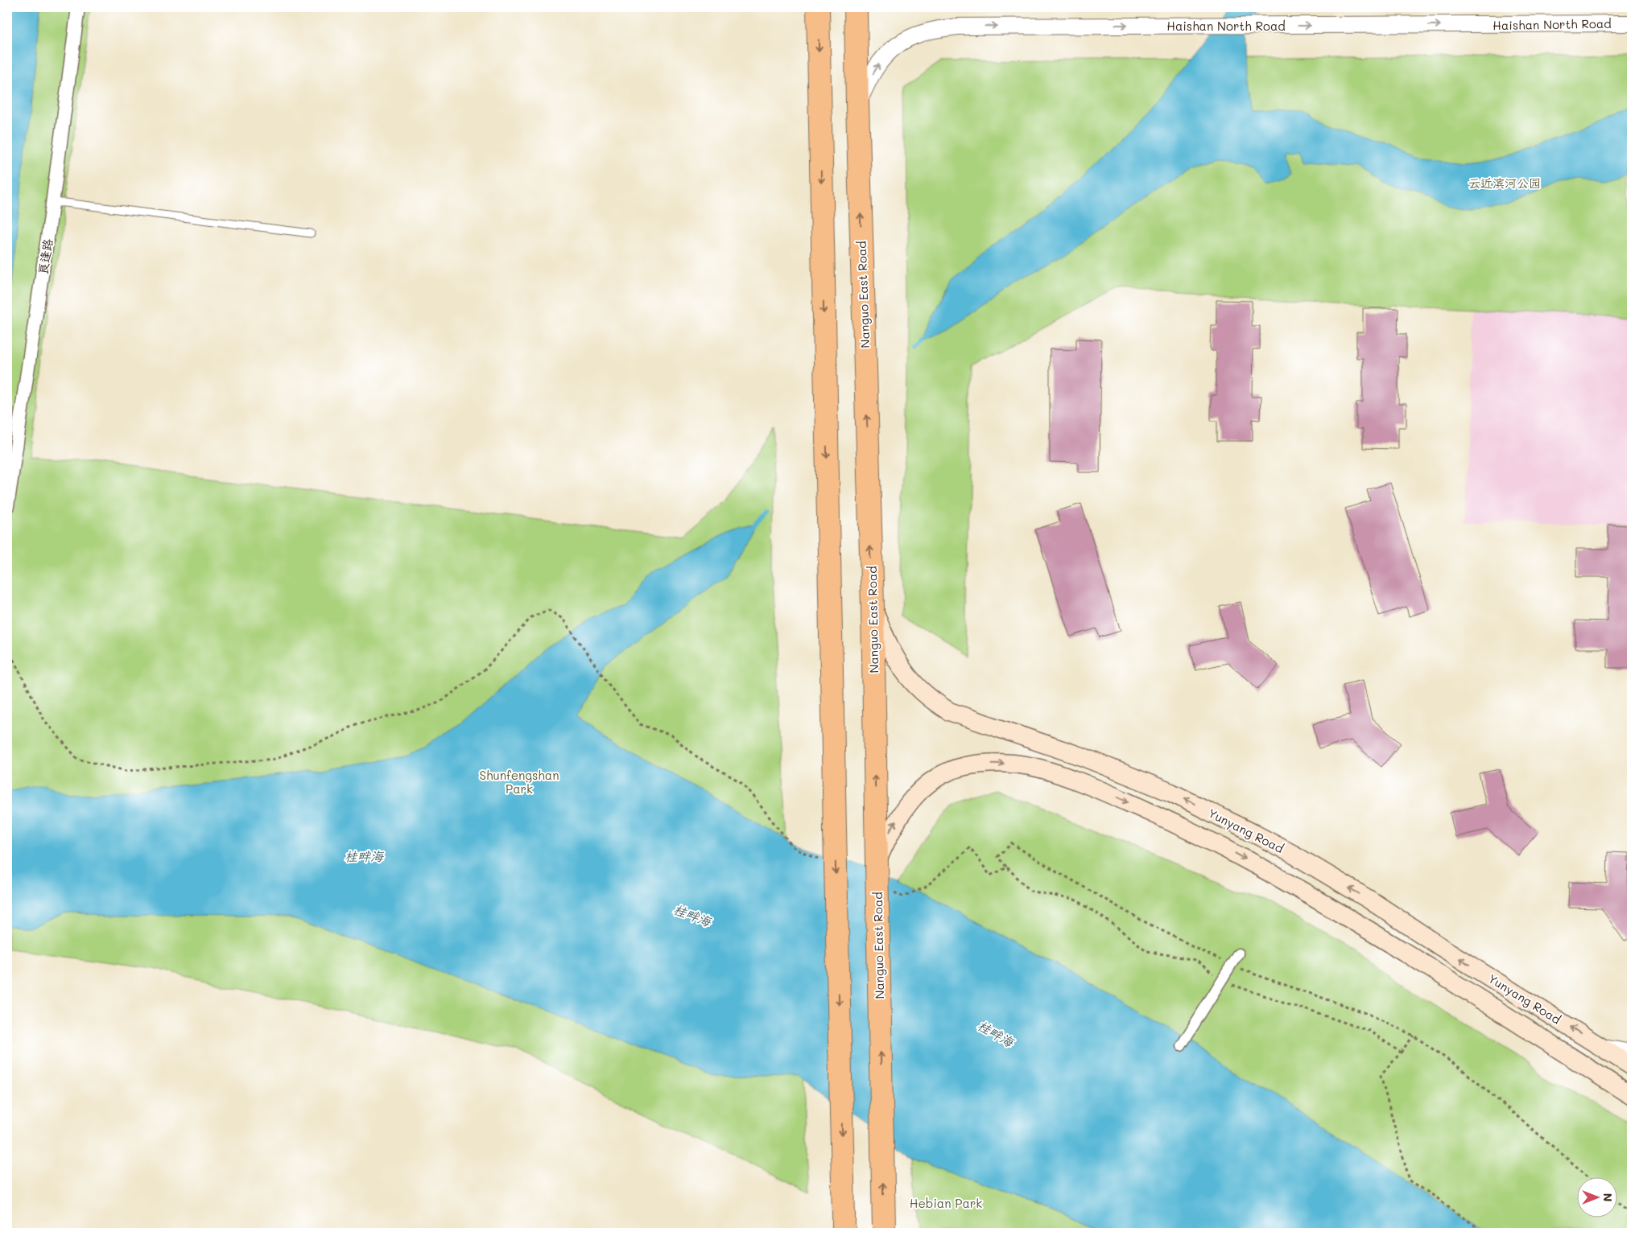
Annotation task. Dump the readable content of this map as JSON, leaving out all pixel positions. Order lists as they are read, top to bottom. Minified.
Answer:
{"streets":{"highway":["Nanguo East Road"],"main road":["Yunyang Road"],"street":["Haishan North Road","良逢路"]},"crossings":[["Haishan North Road","Nanguo East Road"],["Nanguo East Road","Yunyang Road"]],"one_way":["Haishan North Road"],"water":["桂畔海"],"parks":["云近滨河公园","Shunfengshan Park","Hebian Park"],"north":"right"}
